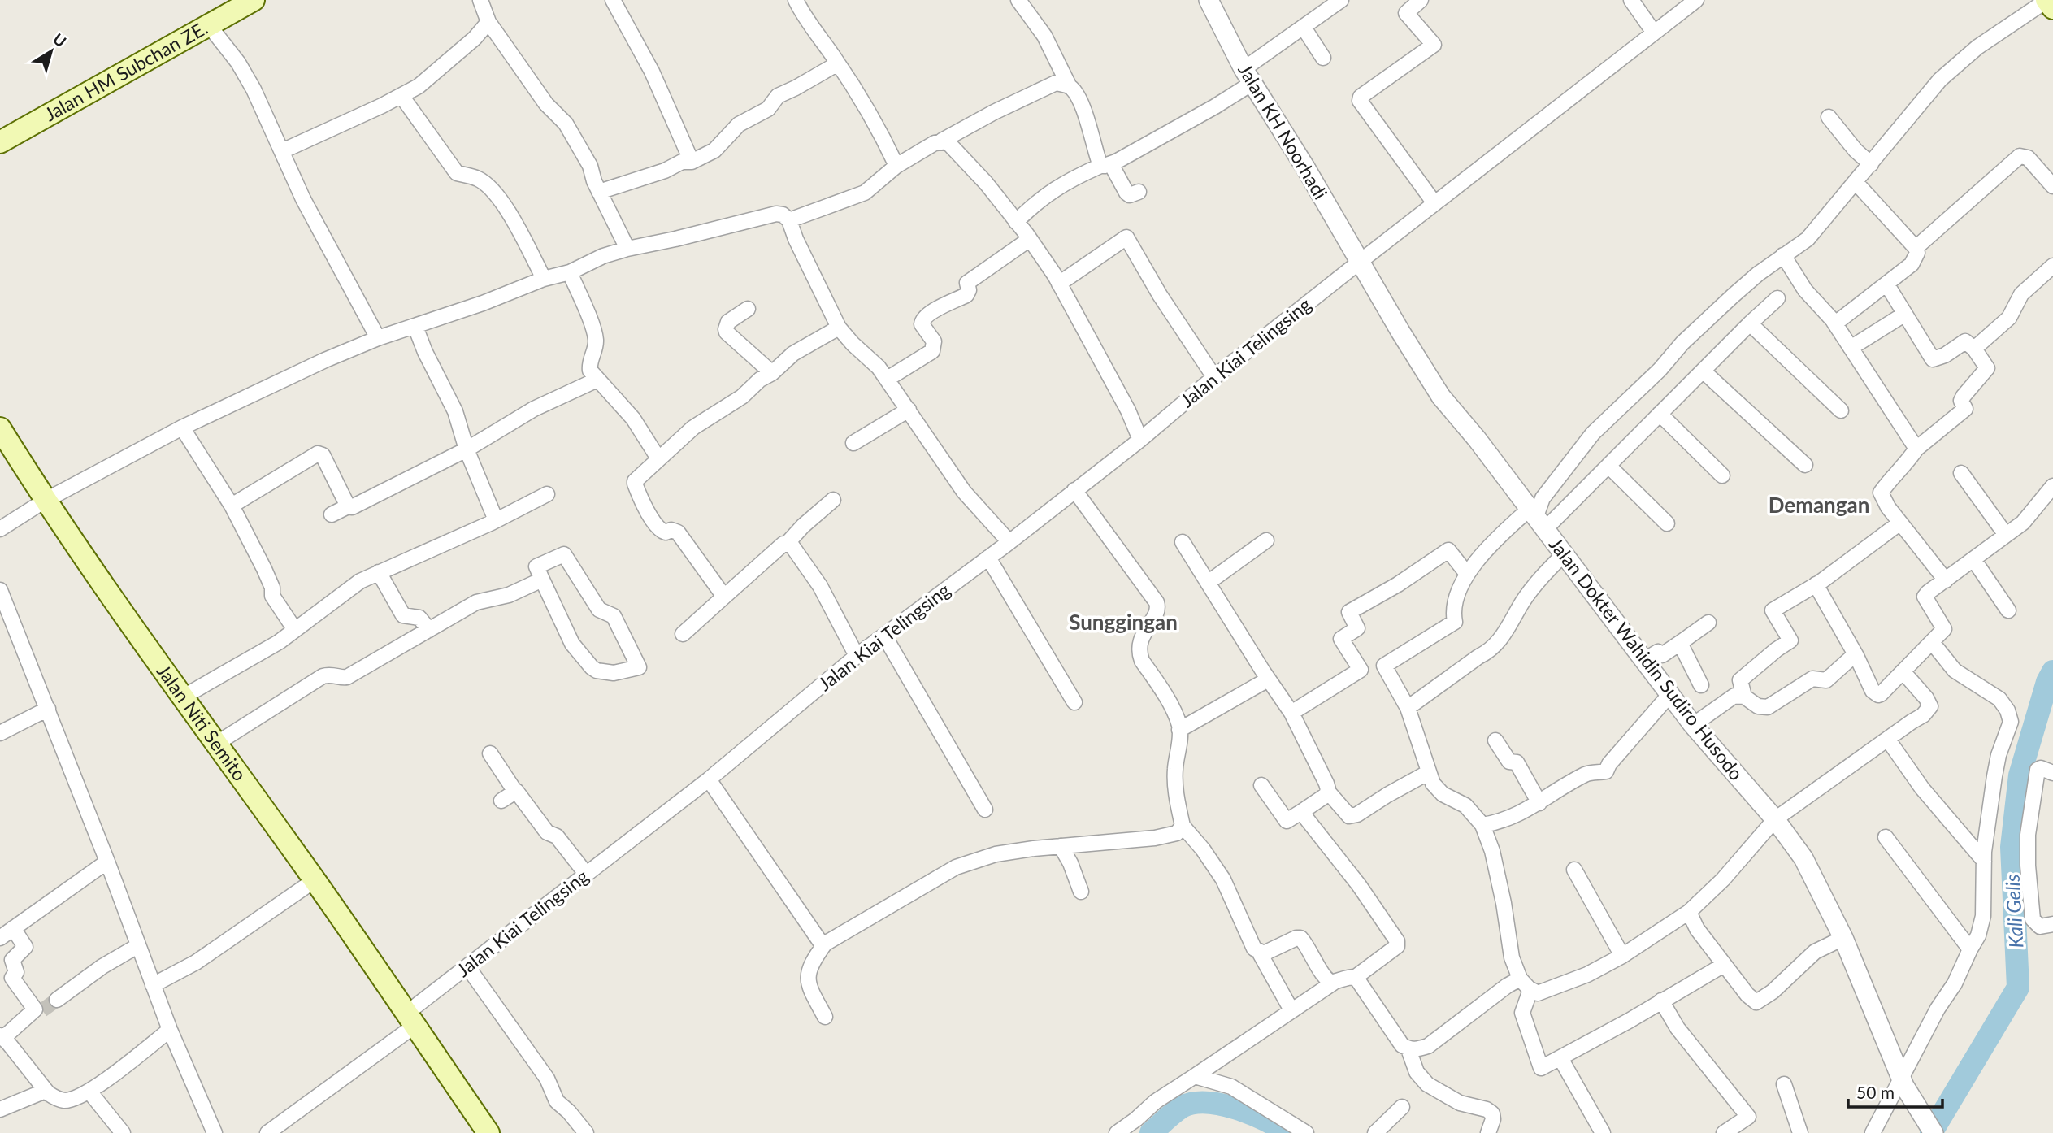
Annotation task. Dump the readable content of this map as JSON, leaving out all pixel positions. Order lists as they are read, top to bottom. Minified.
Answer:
{"streets":{"main road":["Jalan HM Subchan ZE.","Jalan Niti Semito"],"street":["Jalan KH Noorhadi","Jalan Kiai Telingsing","Jalan Dokter Wahidin Sudiro Husodo"]},"crossings":[["Jalan KH Noorhadi","Jalan Kiai Telingsing"],["Jalan KH Noorhadi","Jalan Dokter Wahidin Sudiro Husodo"],["Jalan Kiai Telingsing","Jalan Dokter Wahidin Sudiro Husodo"],["Jalan Kiai Telingsing","Jalan Niti Semito"]],"districts":["Demangan","Sunggingan"],"water":["Kali Gelis"],"scale_bar":"50 m","north":"top right"}
